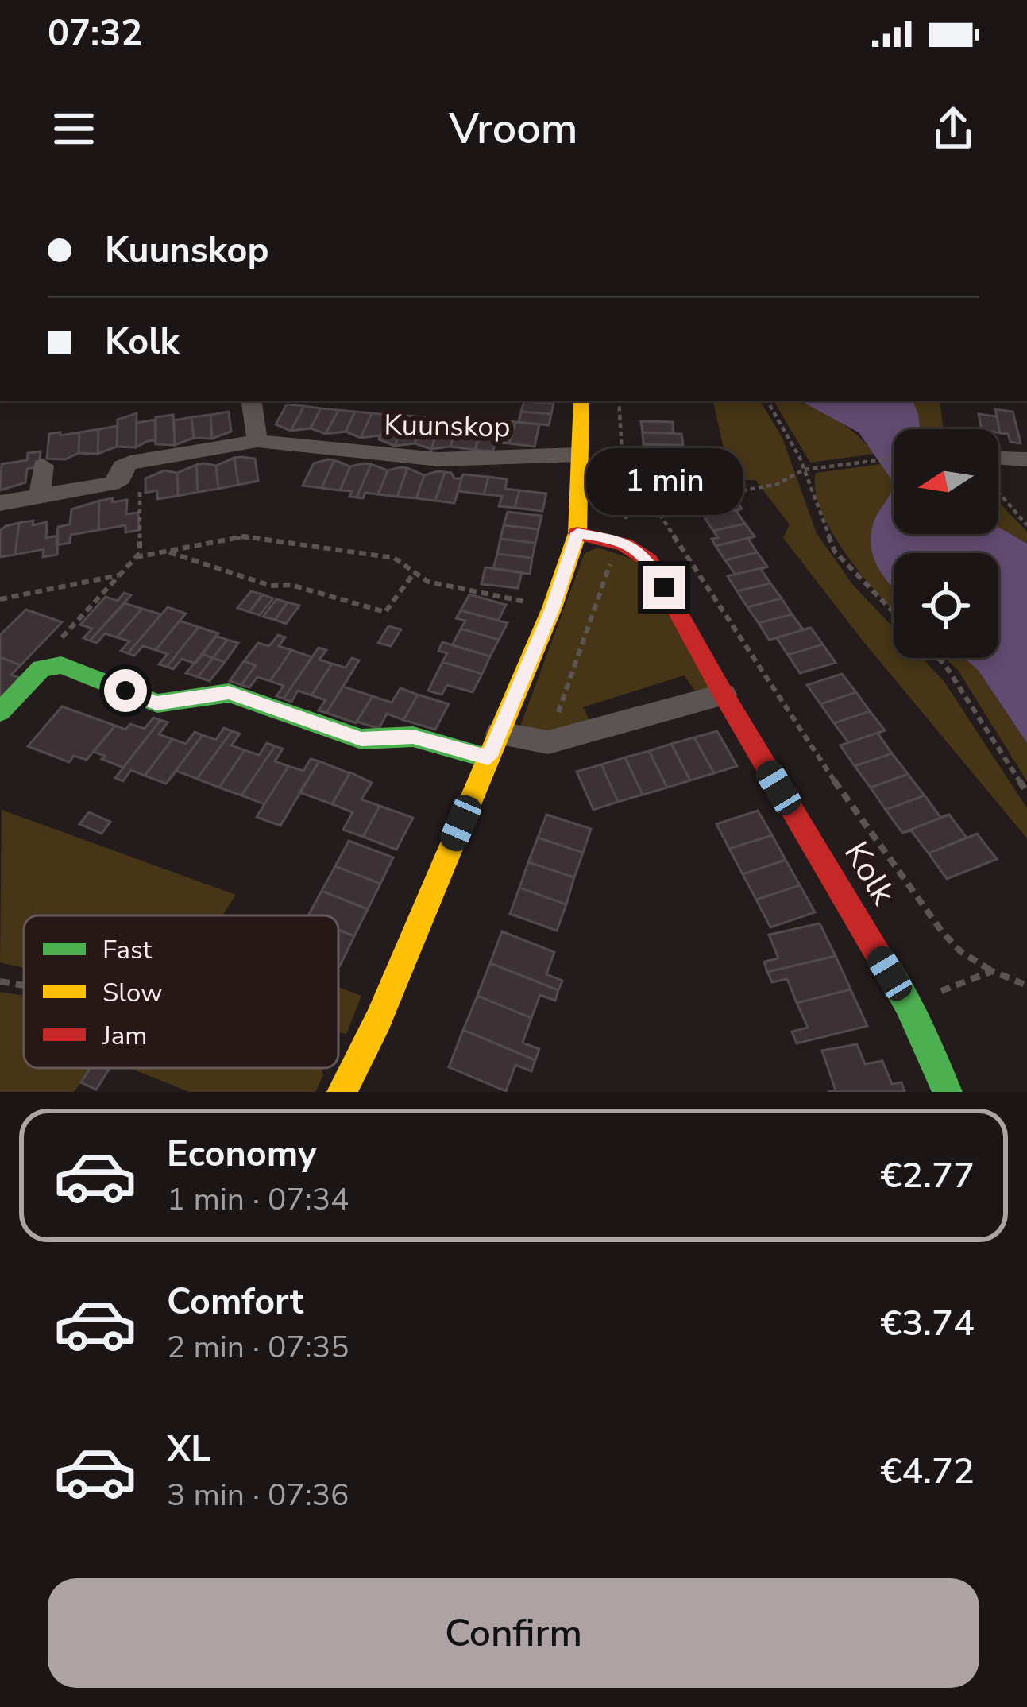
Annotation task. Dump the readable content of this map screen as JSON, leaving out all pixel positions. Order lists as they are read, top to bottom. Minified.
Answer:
{"streets":{"street":["Kuunskop","Kolk"]},"legend":["Fast","Slow","Jam"],"north":"left","page":{"status":"07:32","header":"Vroom","banner":["Kuunskop","Kolk"],"bubble":"1 min","list":[{"name":"Economy","note":"1 min · 07:34","value":"€2.77"},{"name":"Comfort","note":"2 min · 07:35","value":"€3.74"},{"name":"XL","note":"3 min · 07:36","value":"€4.72"}],"buttons":"Confirm"}}
